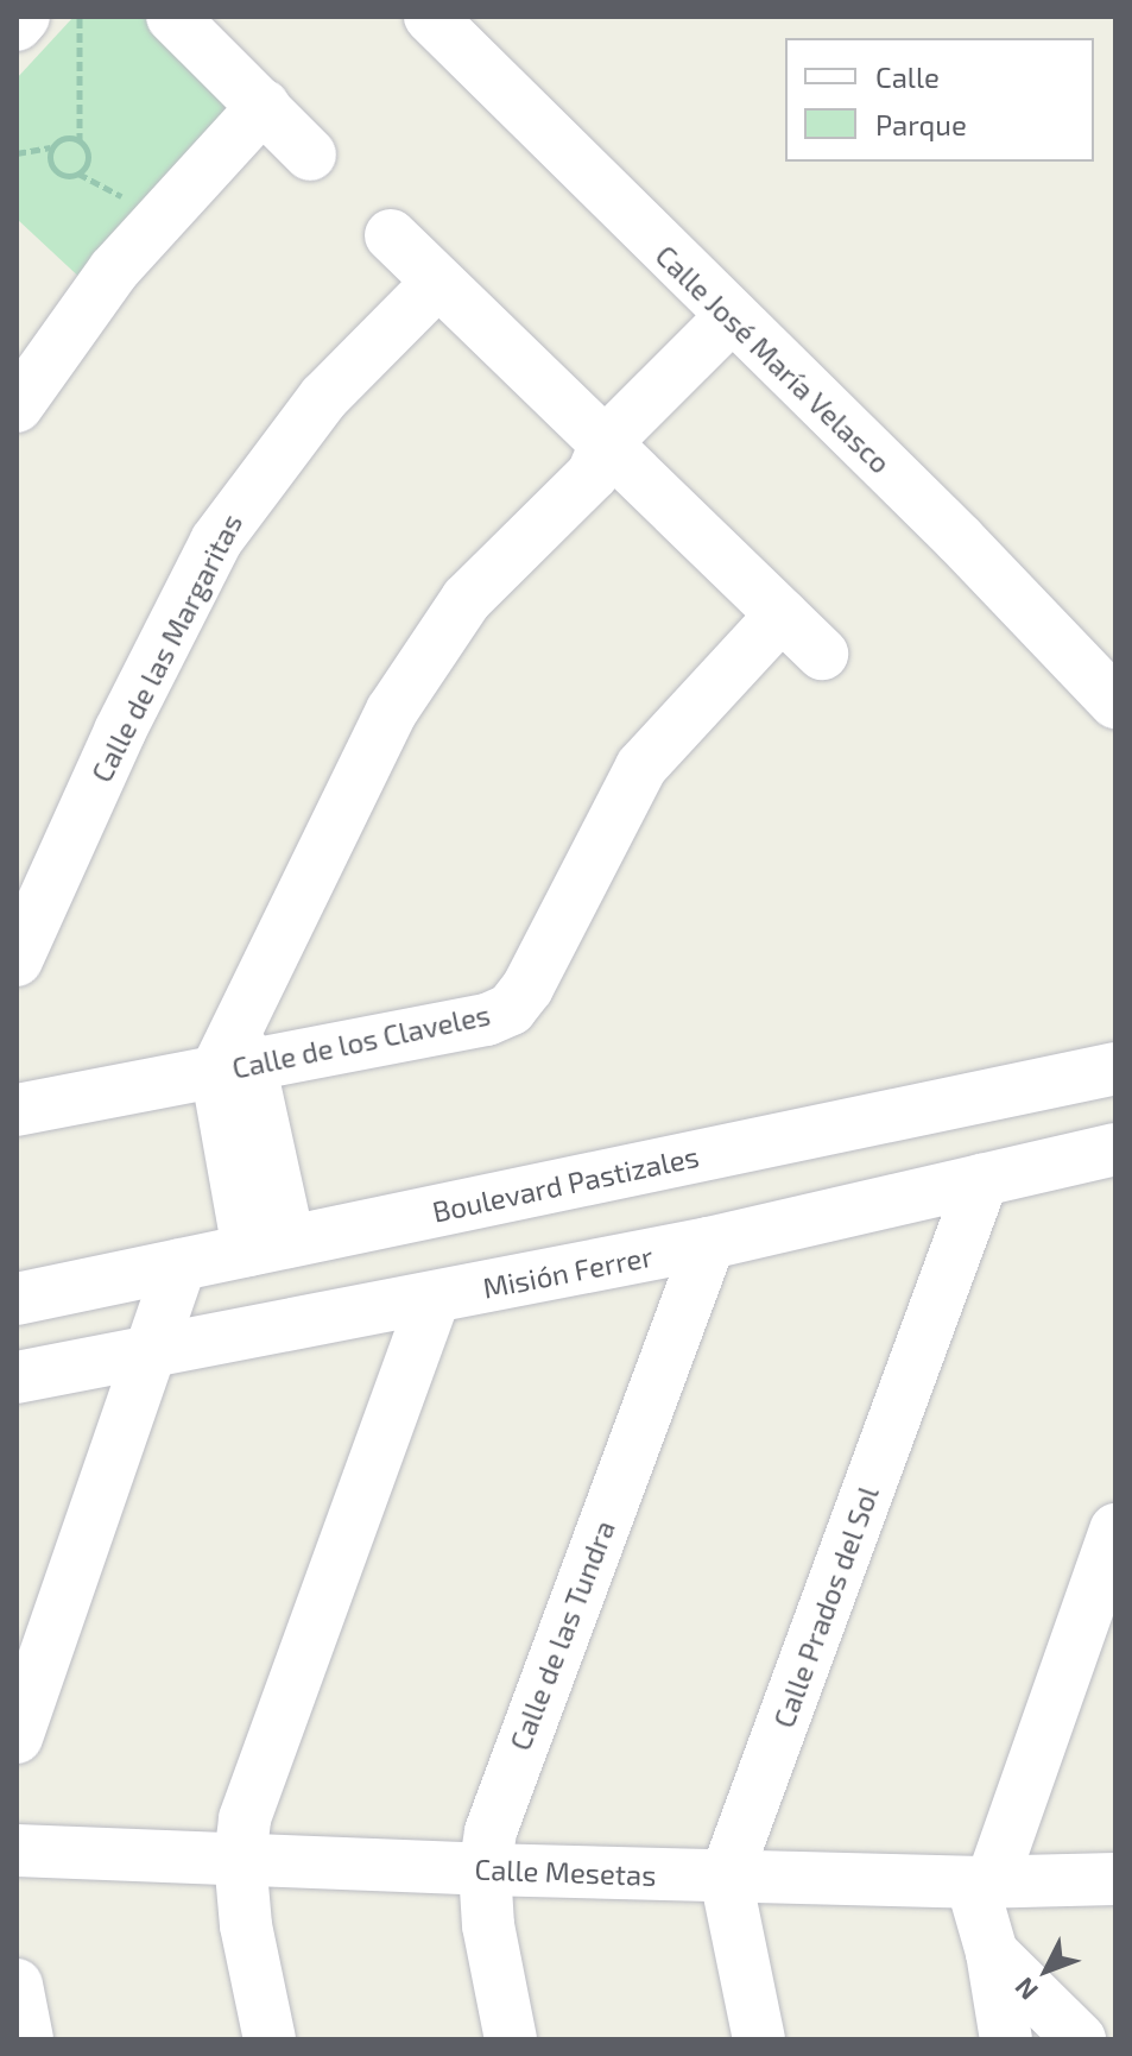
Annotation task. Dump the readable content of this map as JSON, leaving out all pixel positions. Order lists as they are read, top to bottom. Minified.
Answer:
{"streets":{"street":["Calle José María Velasco","Calle de las Margaritas","Calle de los Claveles","Boulevard Pastizales","Misión Ferrer","Calle Prados del Sol","Calle de las Tundra","Calle Mesetas"]},"crossings":[["Misión Ferrer","Calle Prados del Sol"],["Misión Ferrer","Calle de las Tundra"],["Calle Prados del Sol","Calle Mesetas"],["Calle de las Tundra","Calle Mesetas"]],"legend":["Calle","Parque"],"north":"bottom left"}
